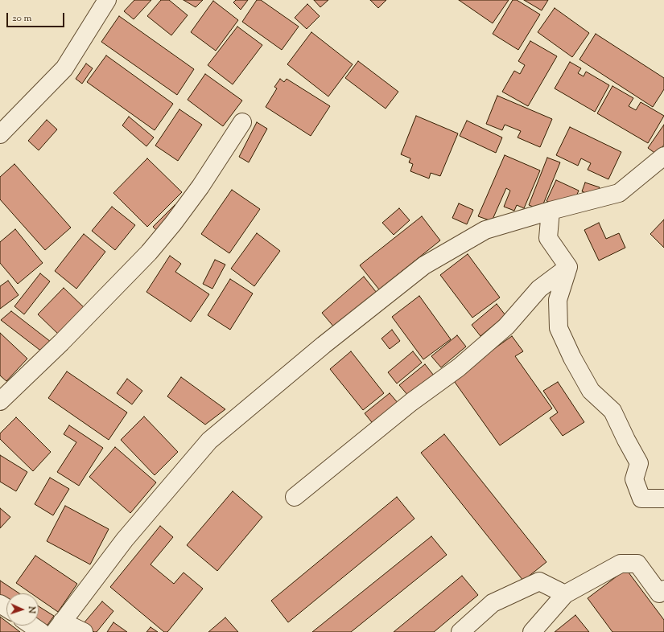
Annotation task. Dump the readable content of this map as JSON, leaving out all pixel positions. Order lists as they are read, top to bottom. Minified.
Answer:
{"scale_bar":"20 m","north":"right"}
